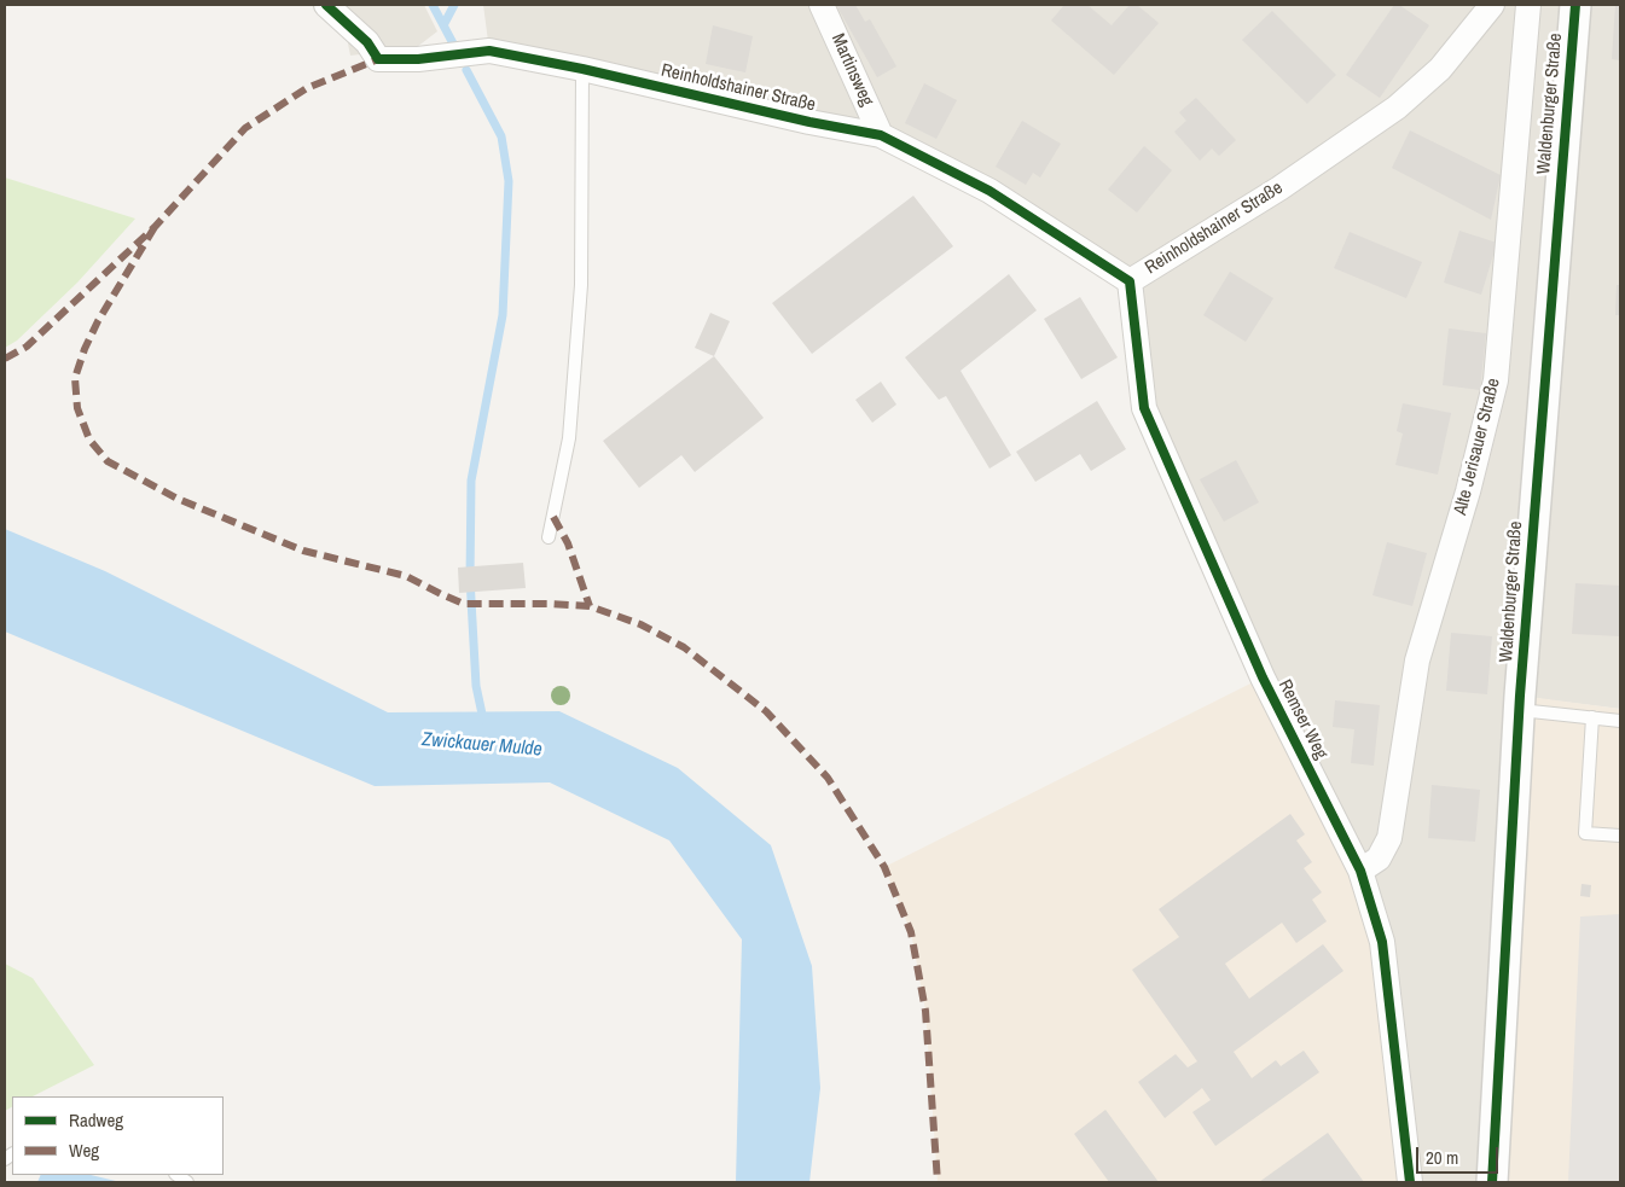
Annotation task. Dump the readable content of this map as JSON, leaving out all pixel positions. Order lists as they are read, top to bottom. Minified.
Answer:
{"streets":{"street":["Martinsweg","Reinholdshainer Straße","Waldenburger Straße","Alte Jerisauer Straße","Remser Weg"]},"crossings":[["Martinsweg","Reinholdshainer Straße"],["Reinholdshainer Straße","Remser Weg"],["Alte Jerisauer Straße","Remser Weg"]],"water":["Zwickauer Mulde"],"legend":["Radweg","Weg"],"scale_bar":"20 m"}
